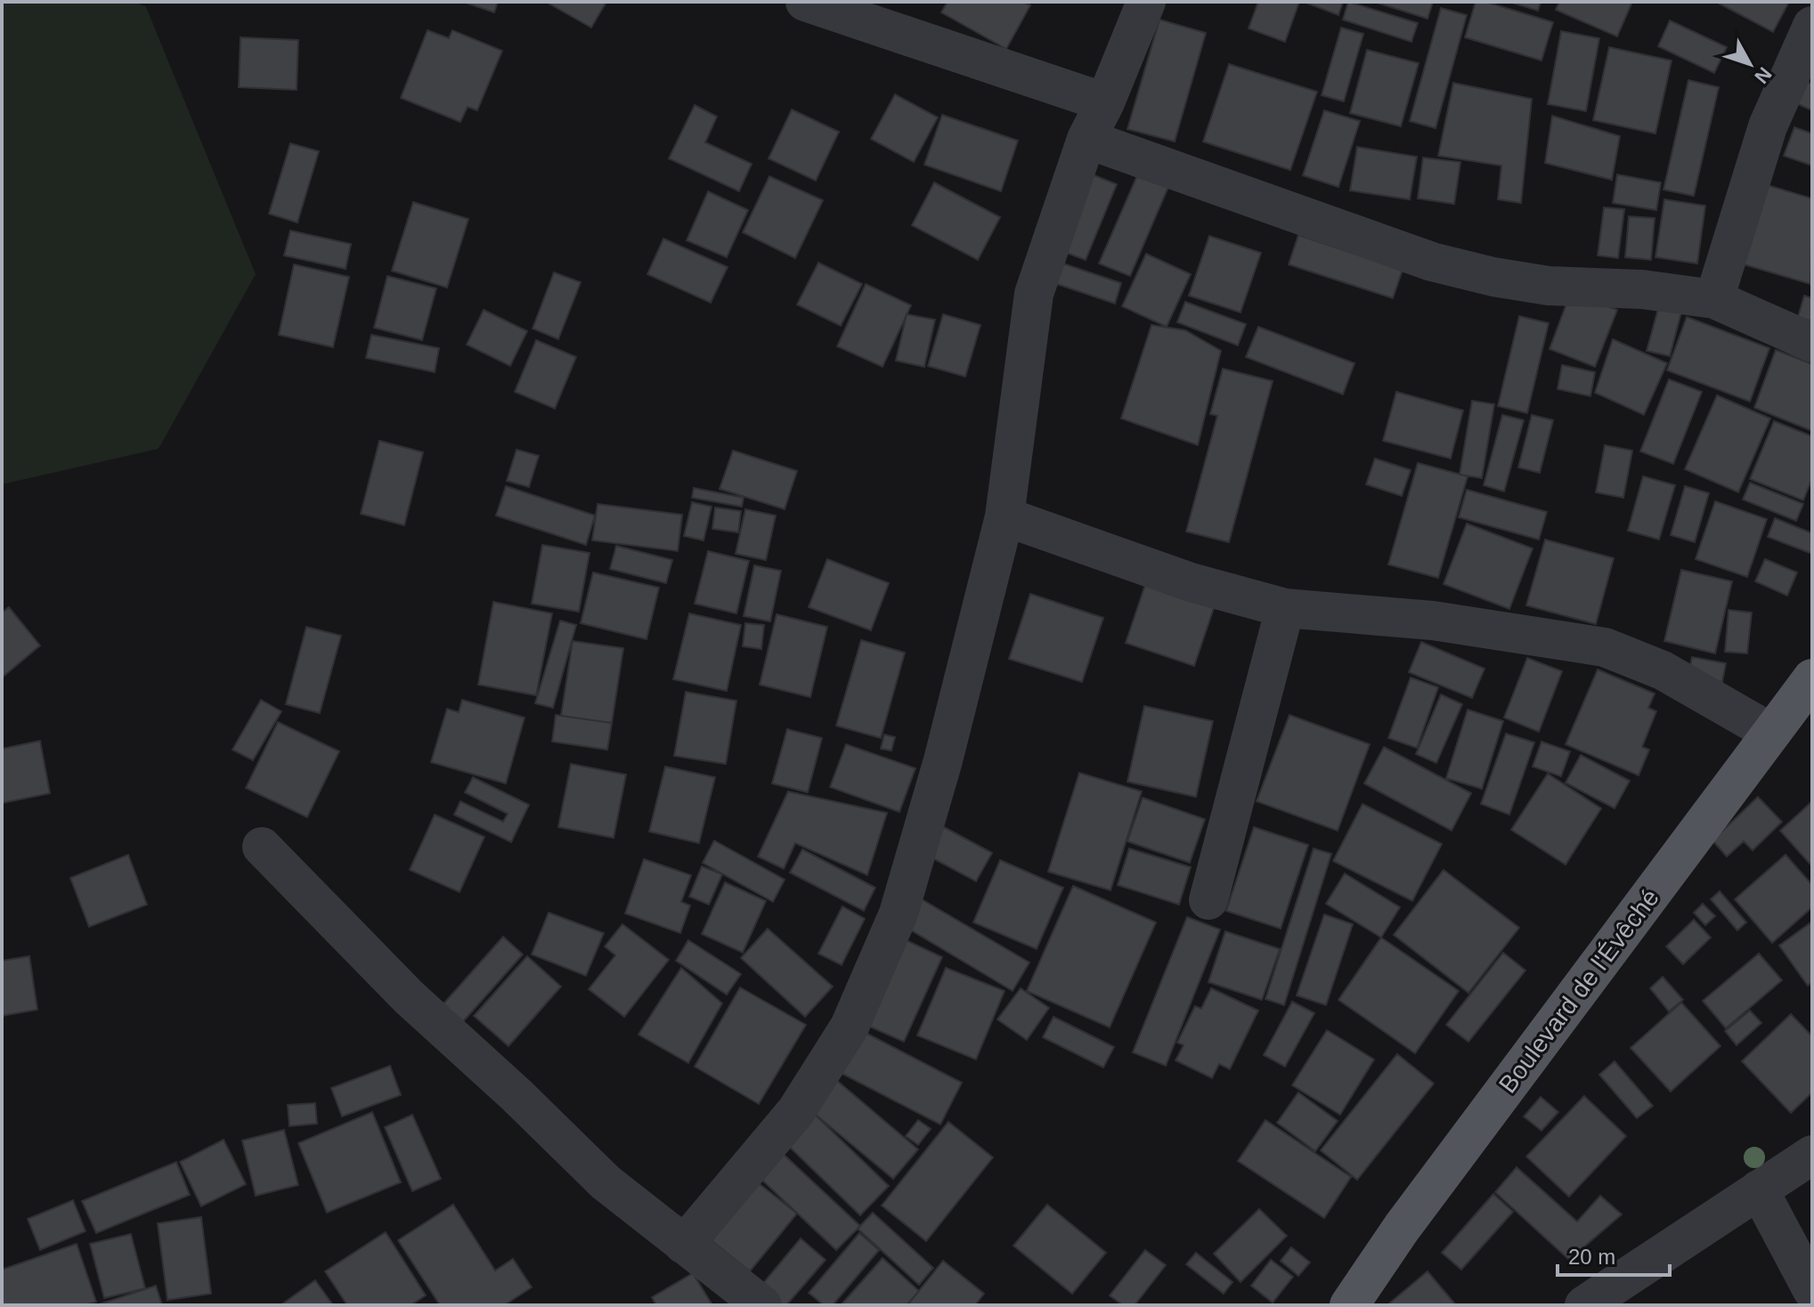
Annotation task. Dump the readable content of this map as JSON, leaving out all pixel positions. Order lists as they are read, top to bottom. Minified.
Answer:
{"streets":{"main road":["Boulevard de l'Évêché"]},"scale_bar":"20 m","north":"bottom right"}
